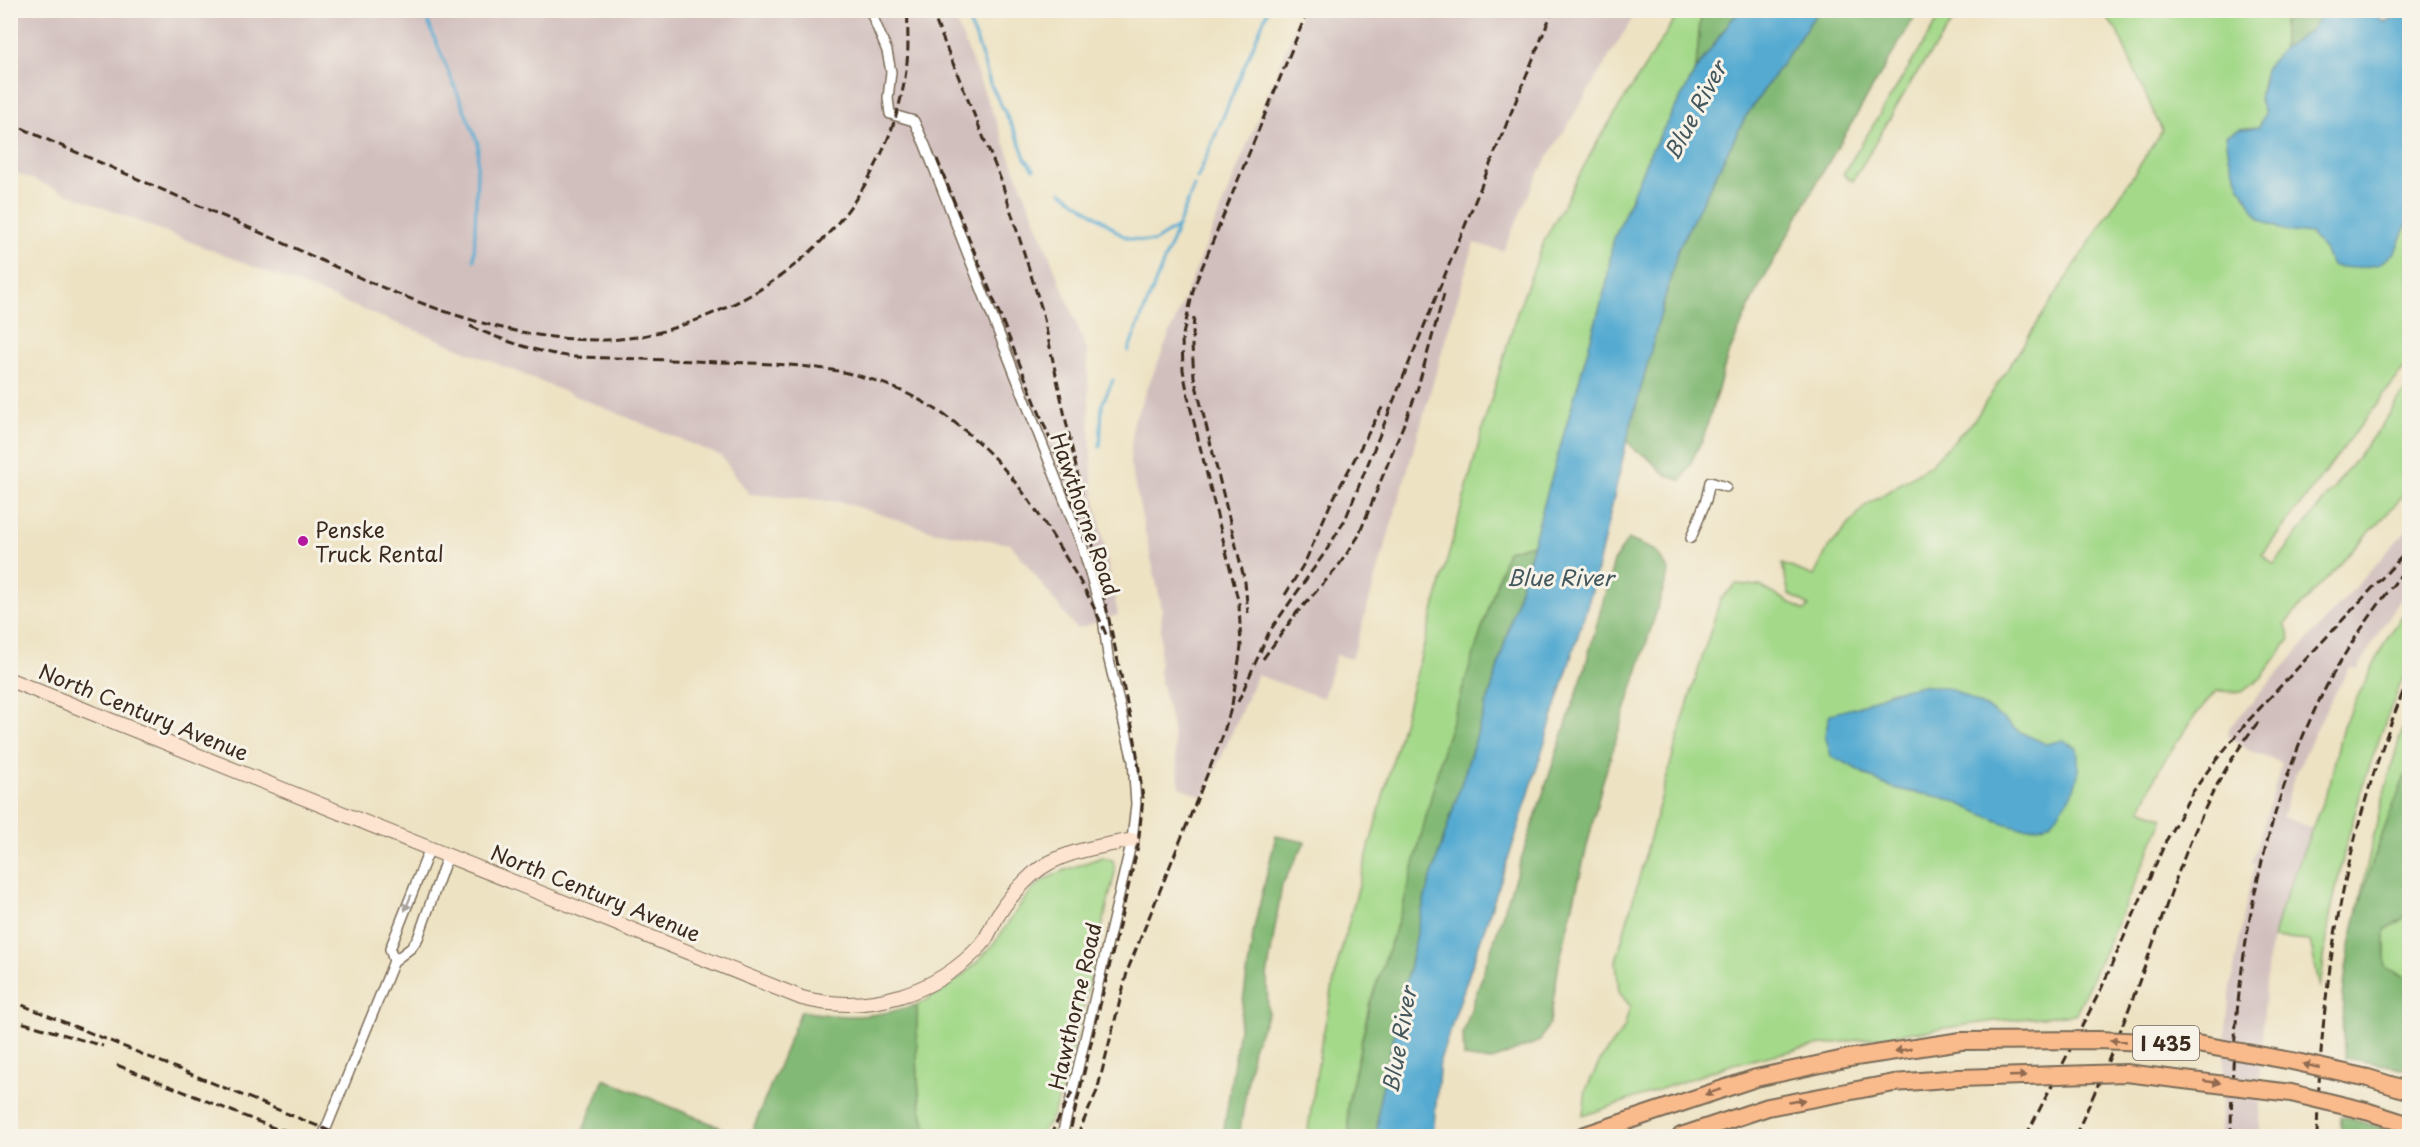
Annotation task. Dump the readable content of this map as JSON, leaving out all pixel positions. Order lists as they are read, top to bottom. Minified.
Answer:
{"streets":{"highway":["I 435"],"street":["Hawthorne Road","North Century Avenue"]},"crossings":[["Hawthorne Road","North Century Avenue"]],"water":["Blue River"],"places":["Penske Truck Rental"]}
